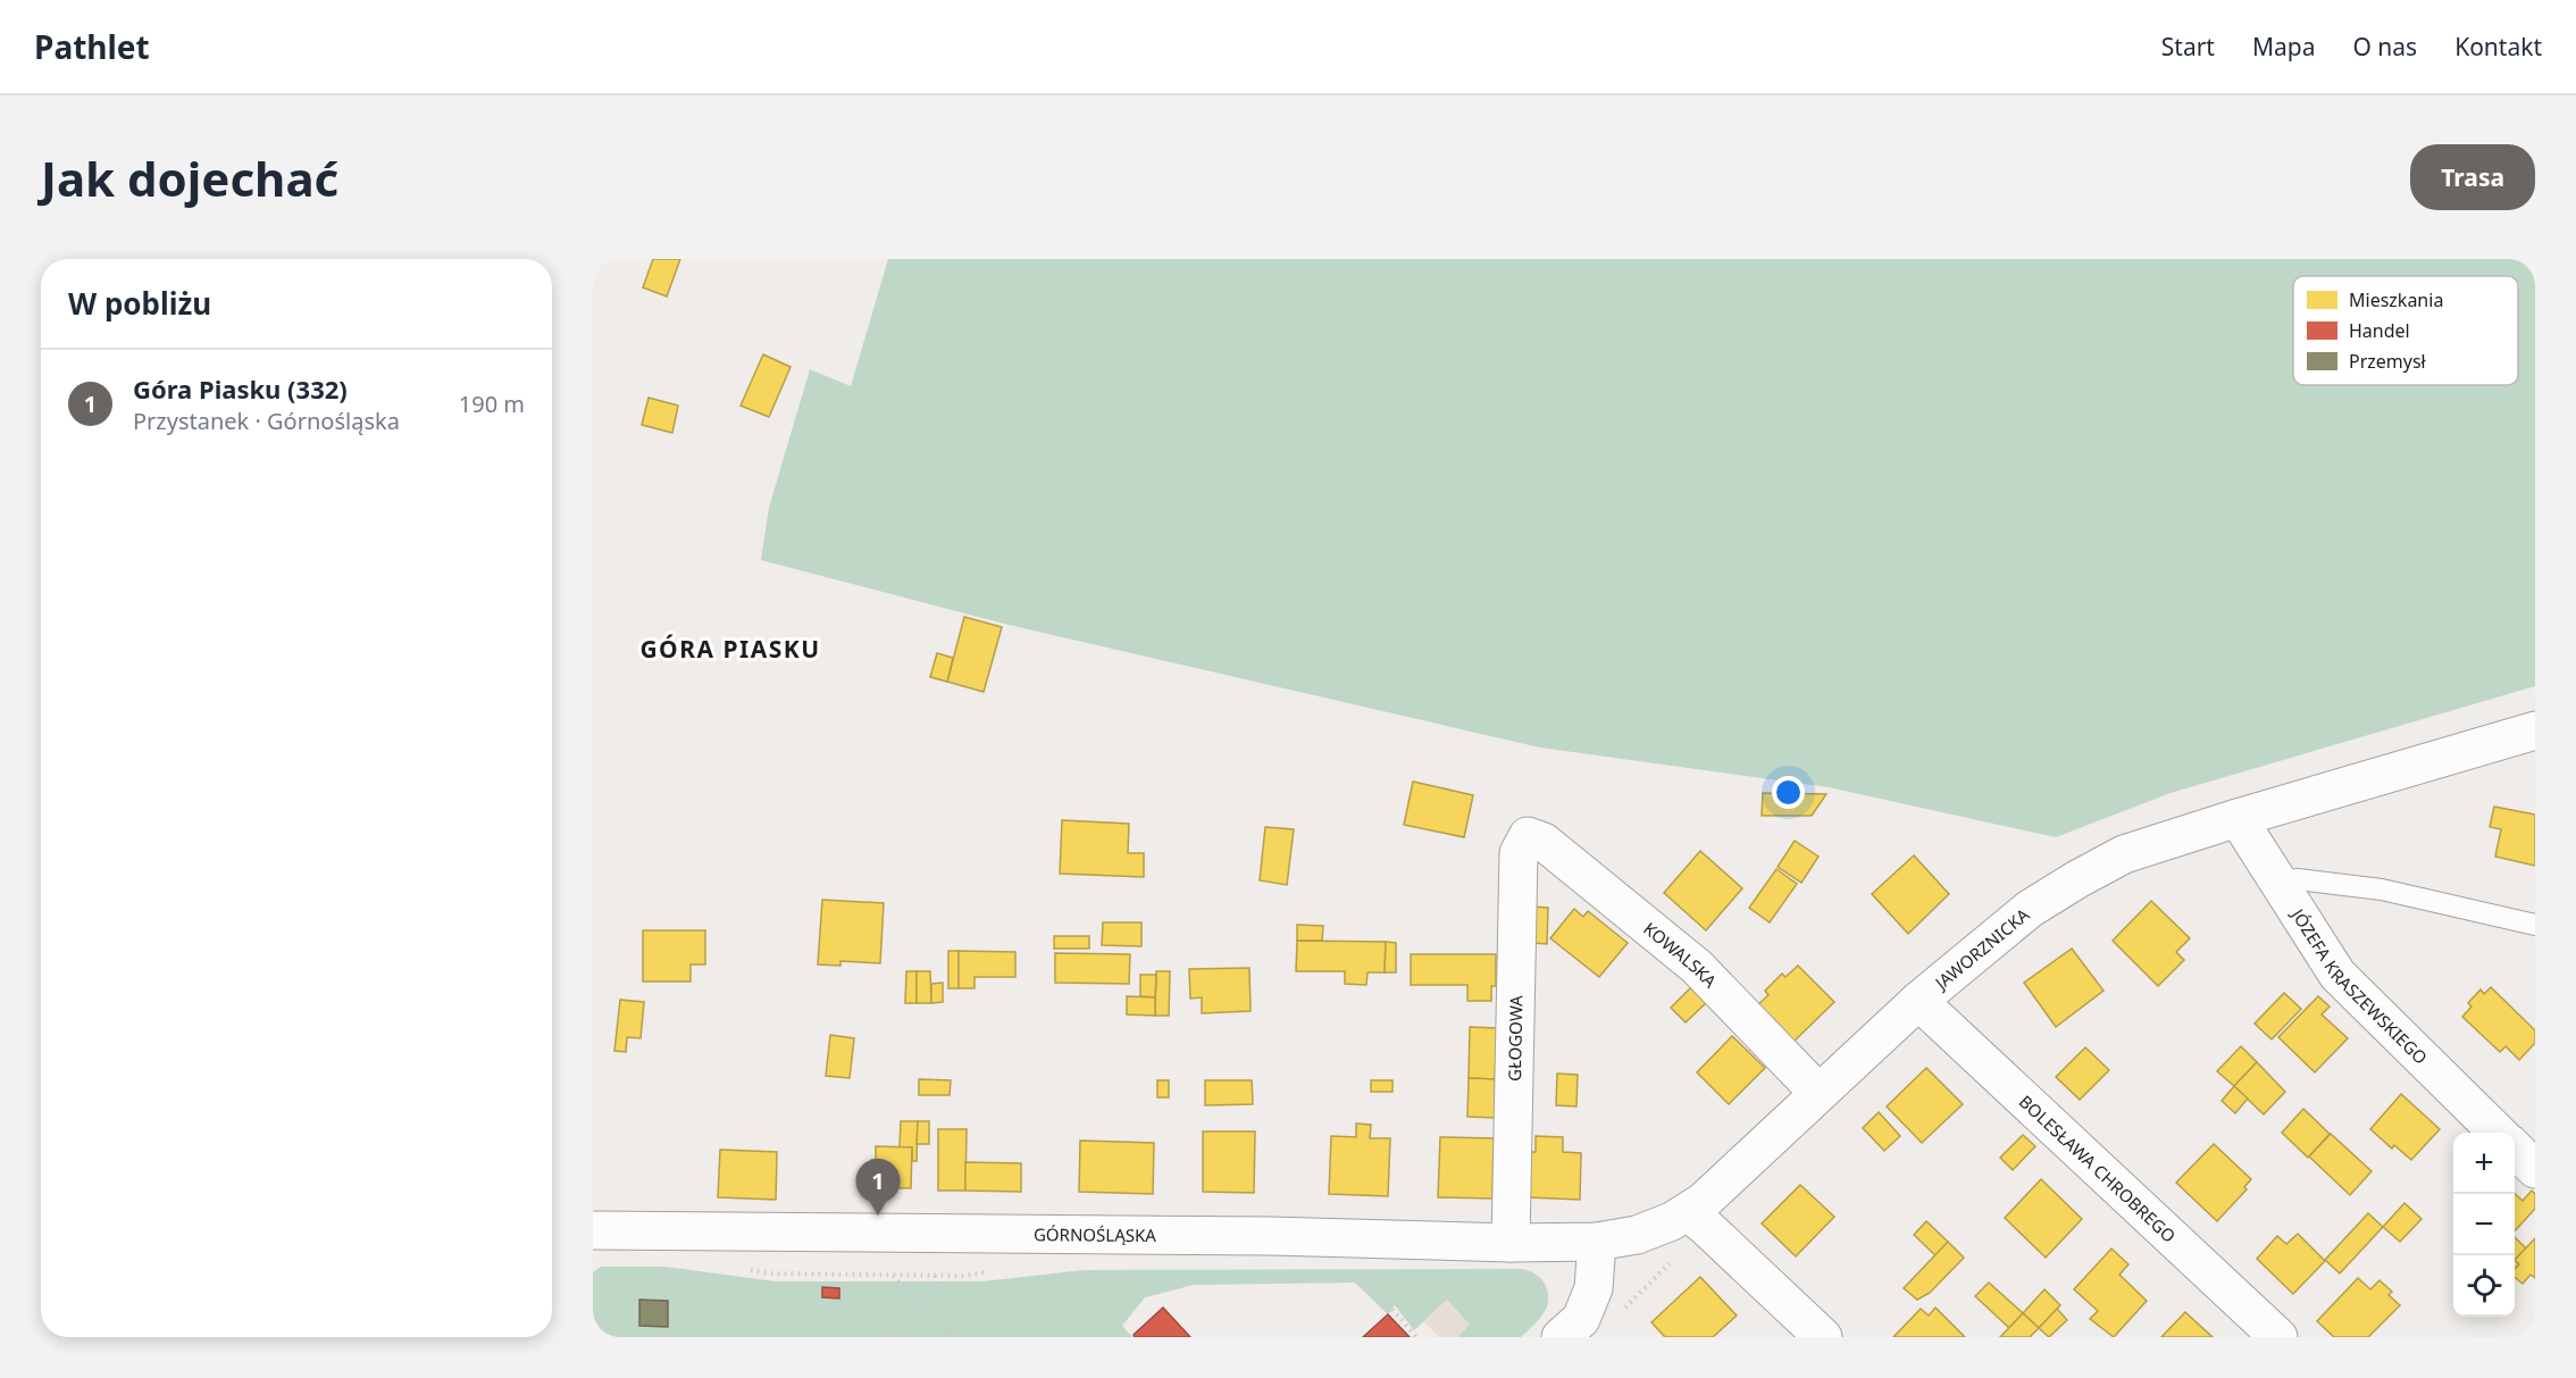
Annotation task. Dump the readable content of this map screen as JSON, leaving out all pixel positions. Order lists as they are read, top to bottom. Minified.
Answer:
{"streets":{"street":["JAWORZNICKA","KOWALSKA","JÓZEFA KRASZEWSKIEGO","GŁOGOWA","BOLESŁAWA CHROBREGO","GÓRNOŚLĄSKA"]},"crossings":[["JAWORZNICKA","KOWALSKA"],["JAWORZNICKA","JÓZEFA KRASZEWSKIEGO"],["JAWORZNICKA","BOLESŁAWA CHROBREGO"],["JAWORZNICKA","GÓRNOŚLĄSKA"],["KOWALSKA","GŁOGOWA"],["GŁOGOWA","GÓRNOŚLĄSKA"]],"districts":["GÓRA PIASKU"],"legend":["Mieszkania","Handel","Przemysł"],"page":{"header":"Pathlet","nav":["Start","Mapa","O nas","Kontakt"],"buttons":"Trasa","title":"Jak dojechać","heading":"W pobliżu","list":[{"mark":"1","name":"Góra Piasku (332)","note":"Przystanek · Górnośląska","value":"190 m"}],"map_buttons":["+","−"],"pins":"1"}}
